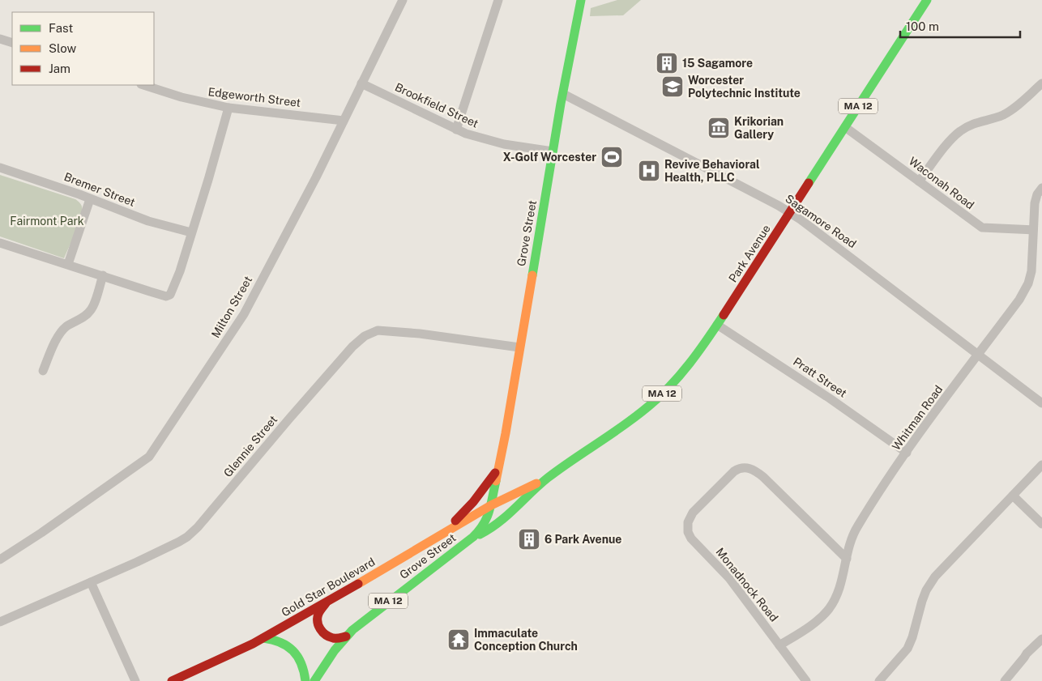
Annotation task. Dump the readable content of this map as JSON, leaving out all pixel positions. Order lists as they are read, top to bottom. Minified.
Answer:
{"streets":{"main road":["MA 12","Grove Street","Park Avenue","Gold Star Boulevard"],"street":["Edgeworth Street","Brookfield Street","Waconah Road","Bremer Street","Sagamore Road","Milton Street","Pratt Street","Whitman Road","Glennie Street","Monadnock Road"]},"crossings":[["Edgeworth Street","Milton Street"],["Brookfield Street","Grove Street"],["Brookfield Street","Milton Street"],["Waconah Road","Park Avenue"],["Waconah Road","Whitman Road"],["Sagamore Road","Grove Street"],["Sagamore Road","Park Avenue"],["Sagamore Road","Whitman Road"],["Grove Street","Park Avenue"],["Grove Street","Glennie Street"],["Grove Street","Gold Star Boulevard"],["Park Avenue","Pratt Street"],["Park Avenue","Gold Star Boulevard"],["Pratt Street","Whitman Road"],["Whitman Road","Monadnock Road"]],"parks":["Fairmont Park"],"places":{"building":["15 Sagamore","6 Park Avenue"],"school or university":["Worcester Polytechnic Institute"],"museum":["Krikorian Gallery"],"sports":["X-Golf Worcester"],"hospital":["Revive Behavioral Health, PLLC"],"temple":["Immaculate Conception Church"]},"legend":["Fast","Slow","Jam"],"scale_bar":"100 m"}
